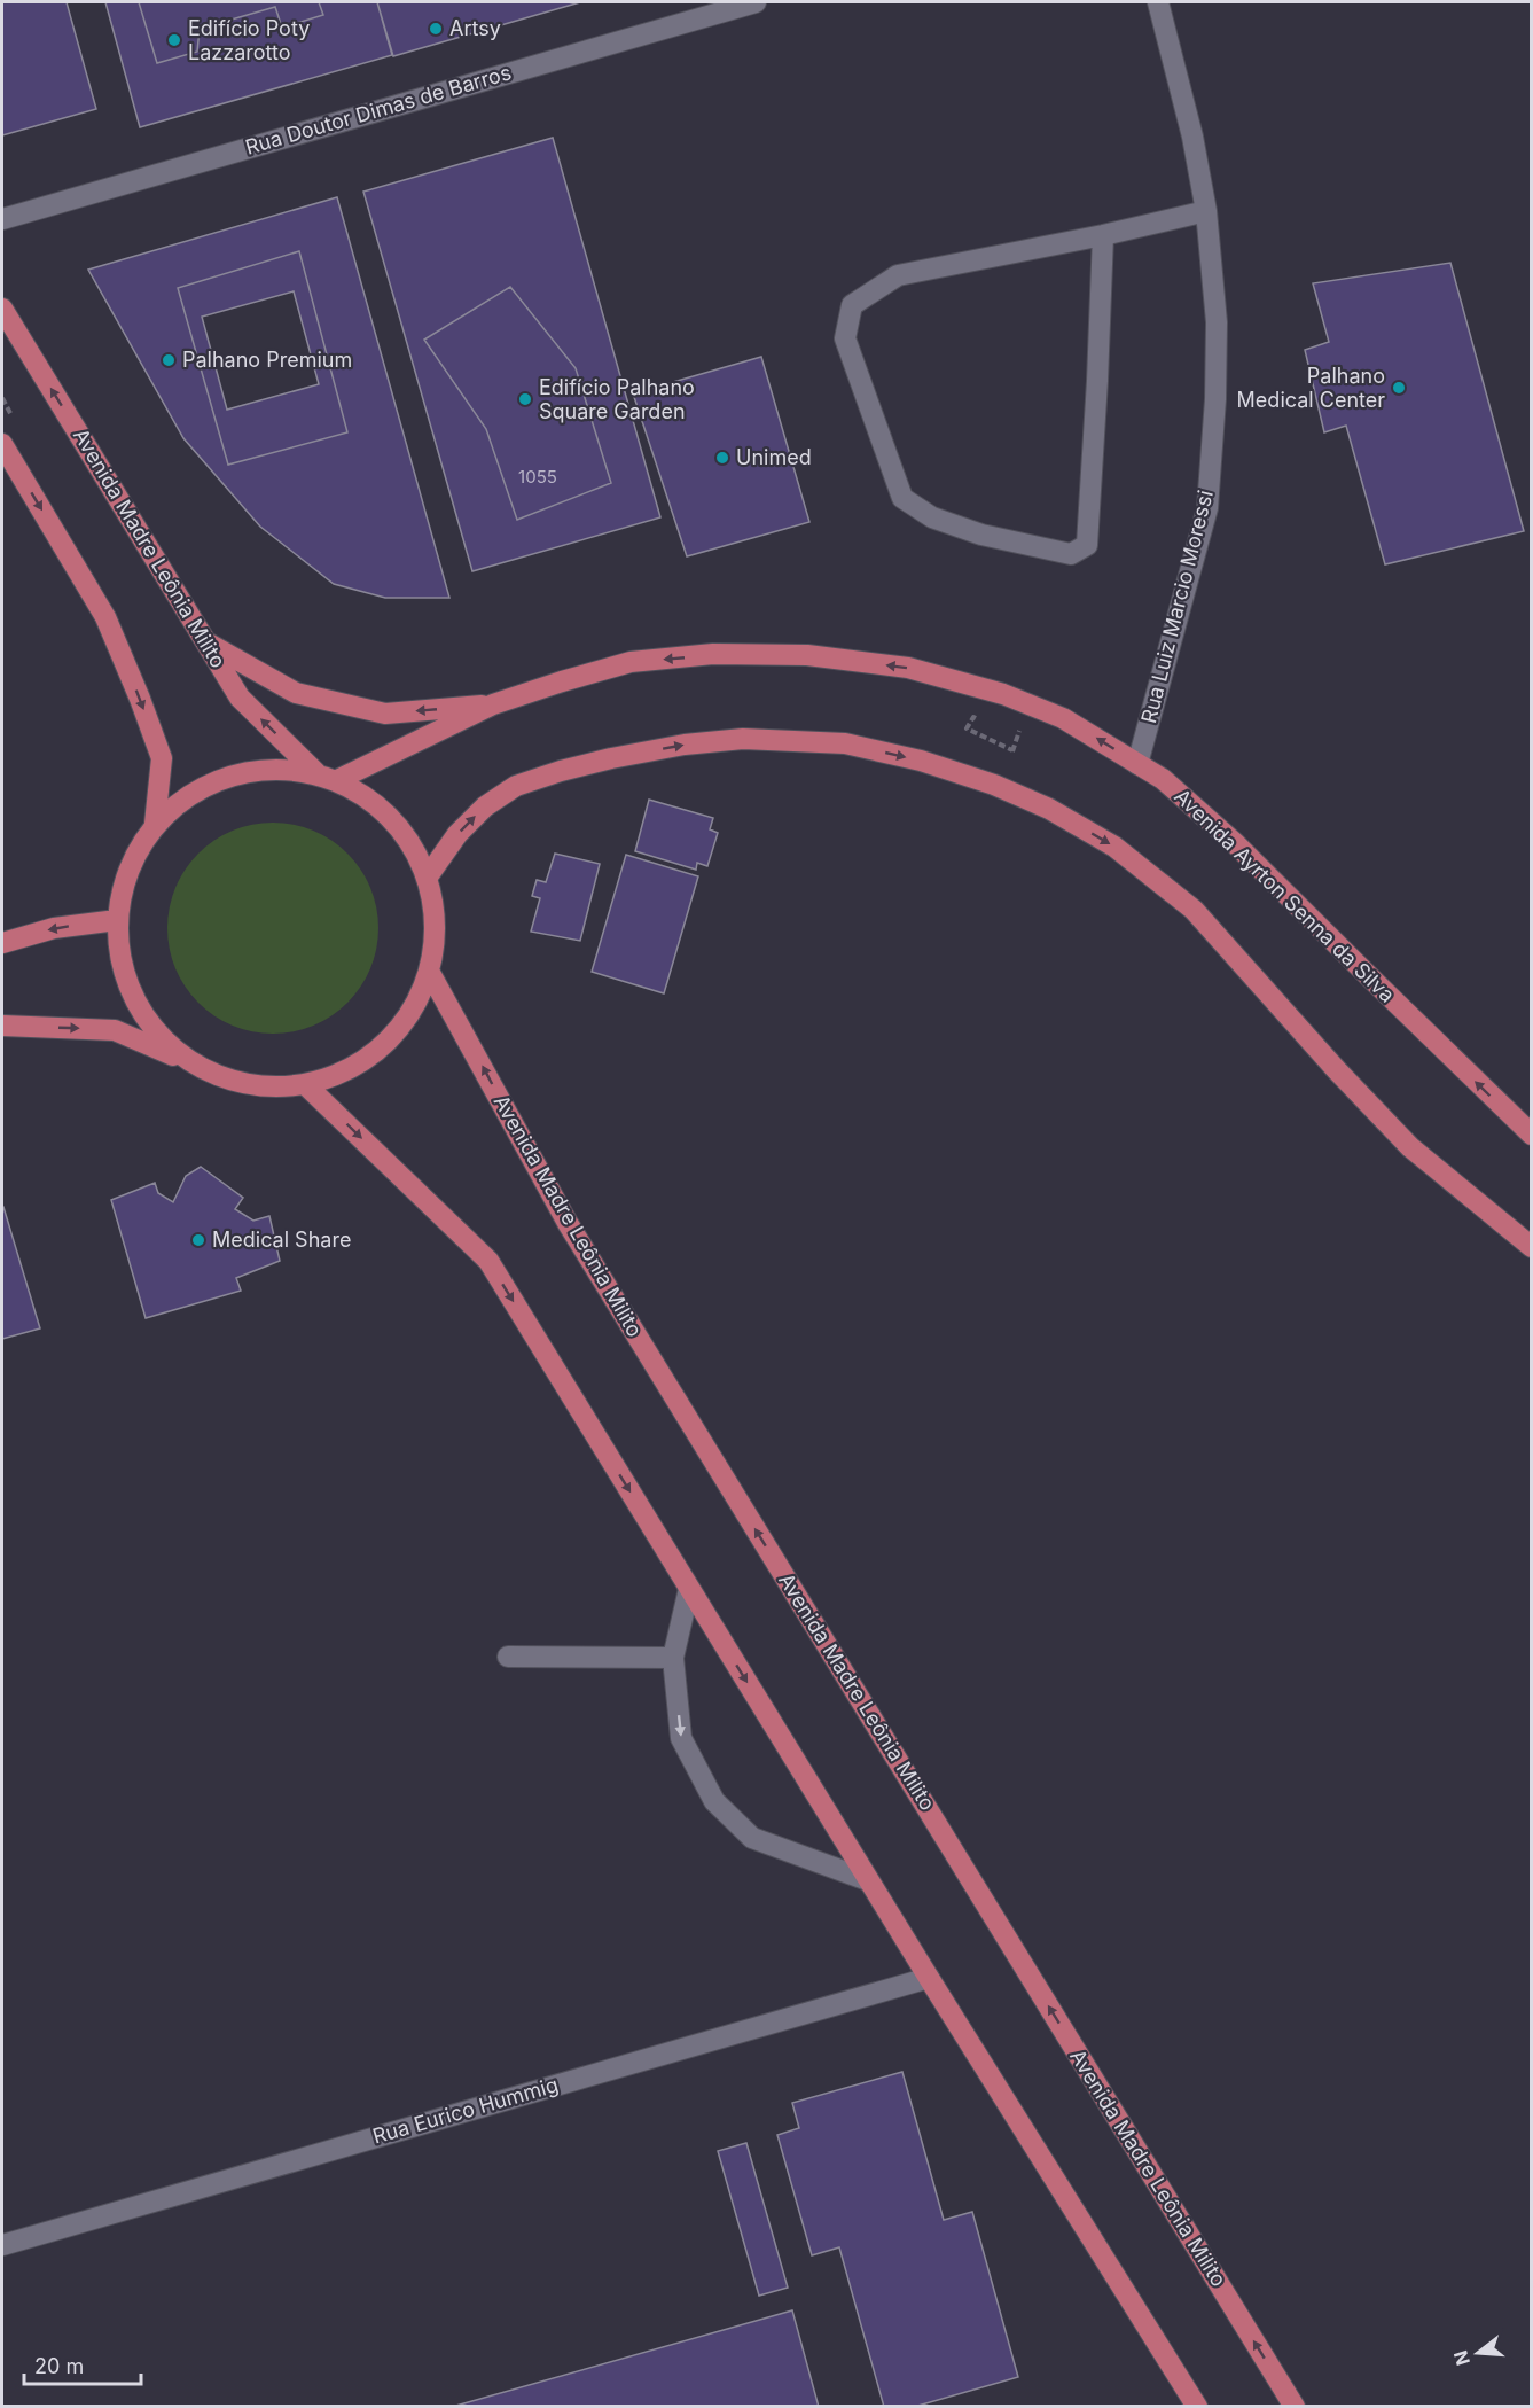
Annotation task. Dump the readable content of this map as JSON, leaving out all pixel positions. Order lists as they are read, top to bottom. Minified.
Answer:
{"streets":{"main road":["Avenida Madre Leônia Milito","Avenida Ayrton Senna da Silva"],"street":["Rua Doutor Dimas de Barros","Rua Luiz Marcio Moressi","Rua Eurico Hummig"]},"crossings":[["Rua Luiz Marcio Moressi","Avenida Ayrton Senna da Silva"]],"one_way":["Avenida Ayrton Senna da Silva"],"places":["Artsy","Edifício Poty Lazzarotto","Palhano Premium","Palhano Medical Center","Edifício Palhano Square Garden","Unimed","Medical Share"],"house_numbers":["1055"],"scale_bar":"20 m","north":"left"}
